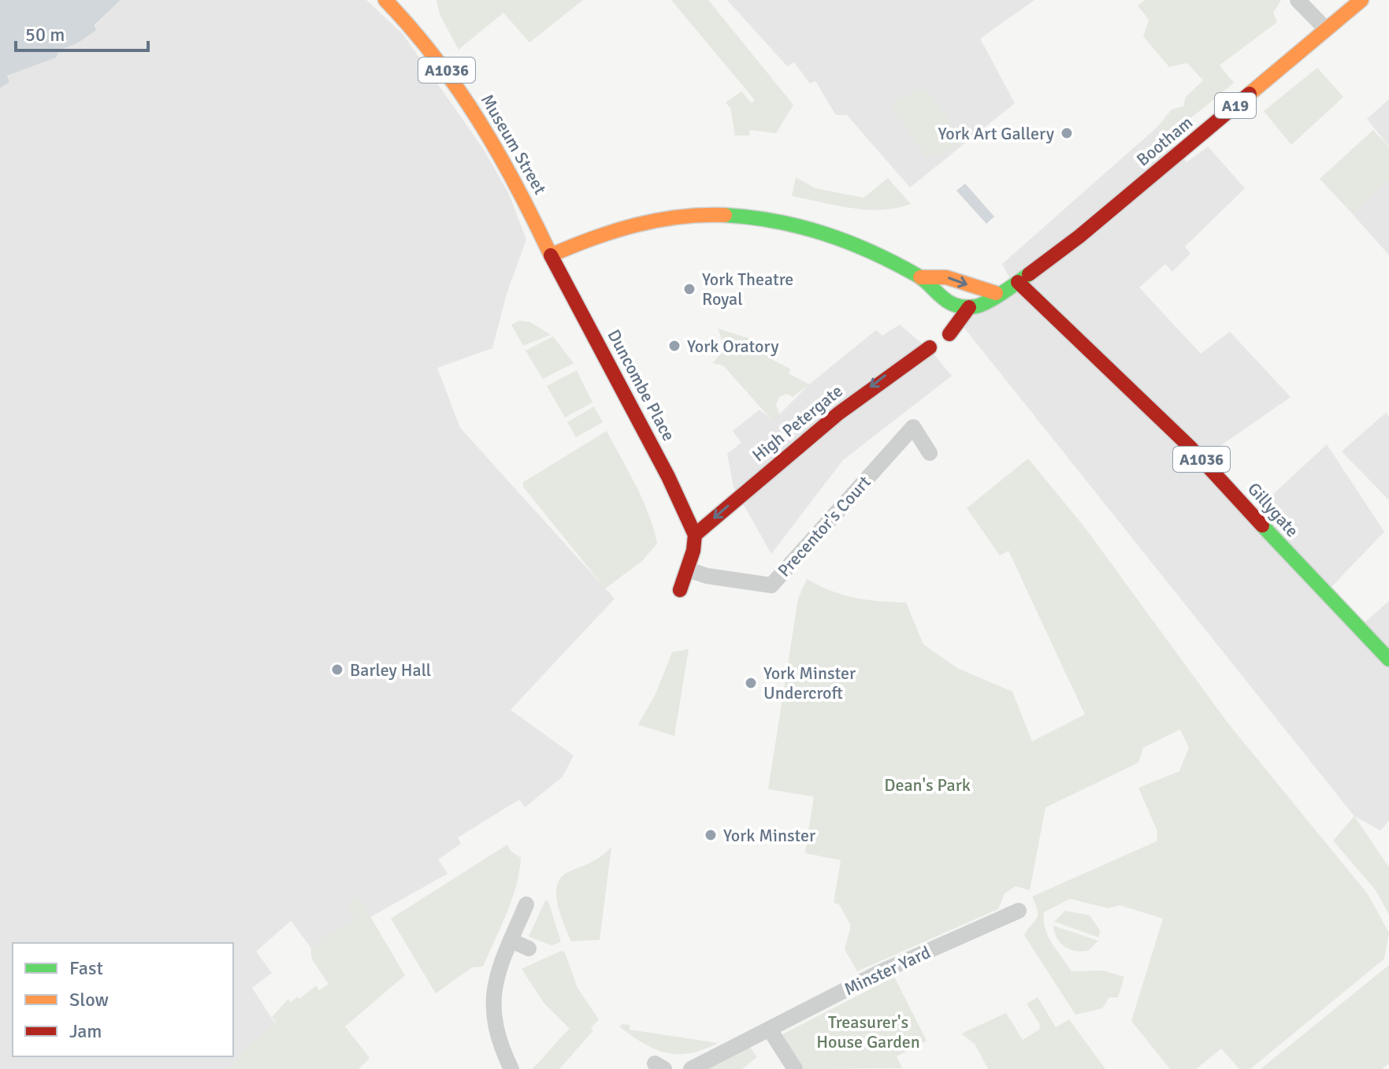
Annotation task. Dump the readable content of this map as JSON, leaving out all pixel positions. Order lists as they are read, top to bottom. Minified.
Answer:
{"streets":{"main road":["A1036","A19","Bootham","Museum Street","Duncombe Place","High Petergate","Gillygate"],"street":["Precentor's Court","Minster Yard"]},"crossings":[["Bootham","Gillygate"],["Museum Street","Duncombe Place"],["Duncombe Place","High Petergate"]],"one_way":["High Petergate"],"parks":["Dean's Park","Treasurer's House Garden"],"places":["York Art Gallery","York Theatre Royal","York Oratory","Barley Hall","York Minster Undercroft","York Minster"],"legend":["Fast","Slow","Jam"],"scale_bar":"50 m"}
